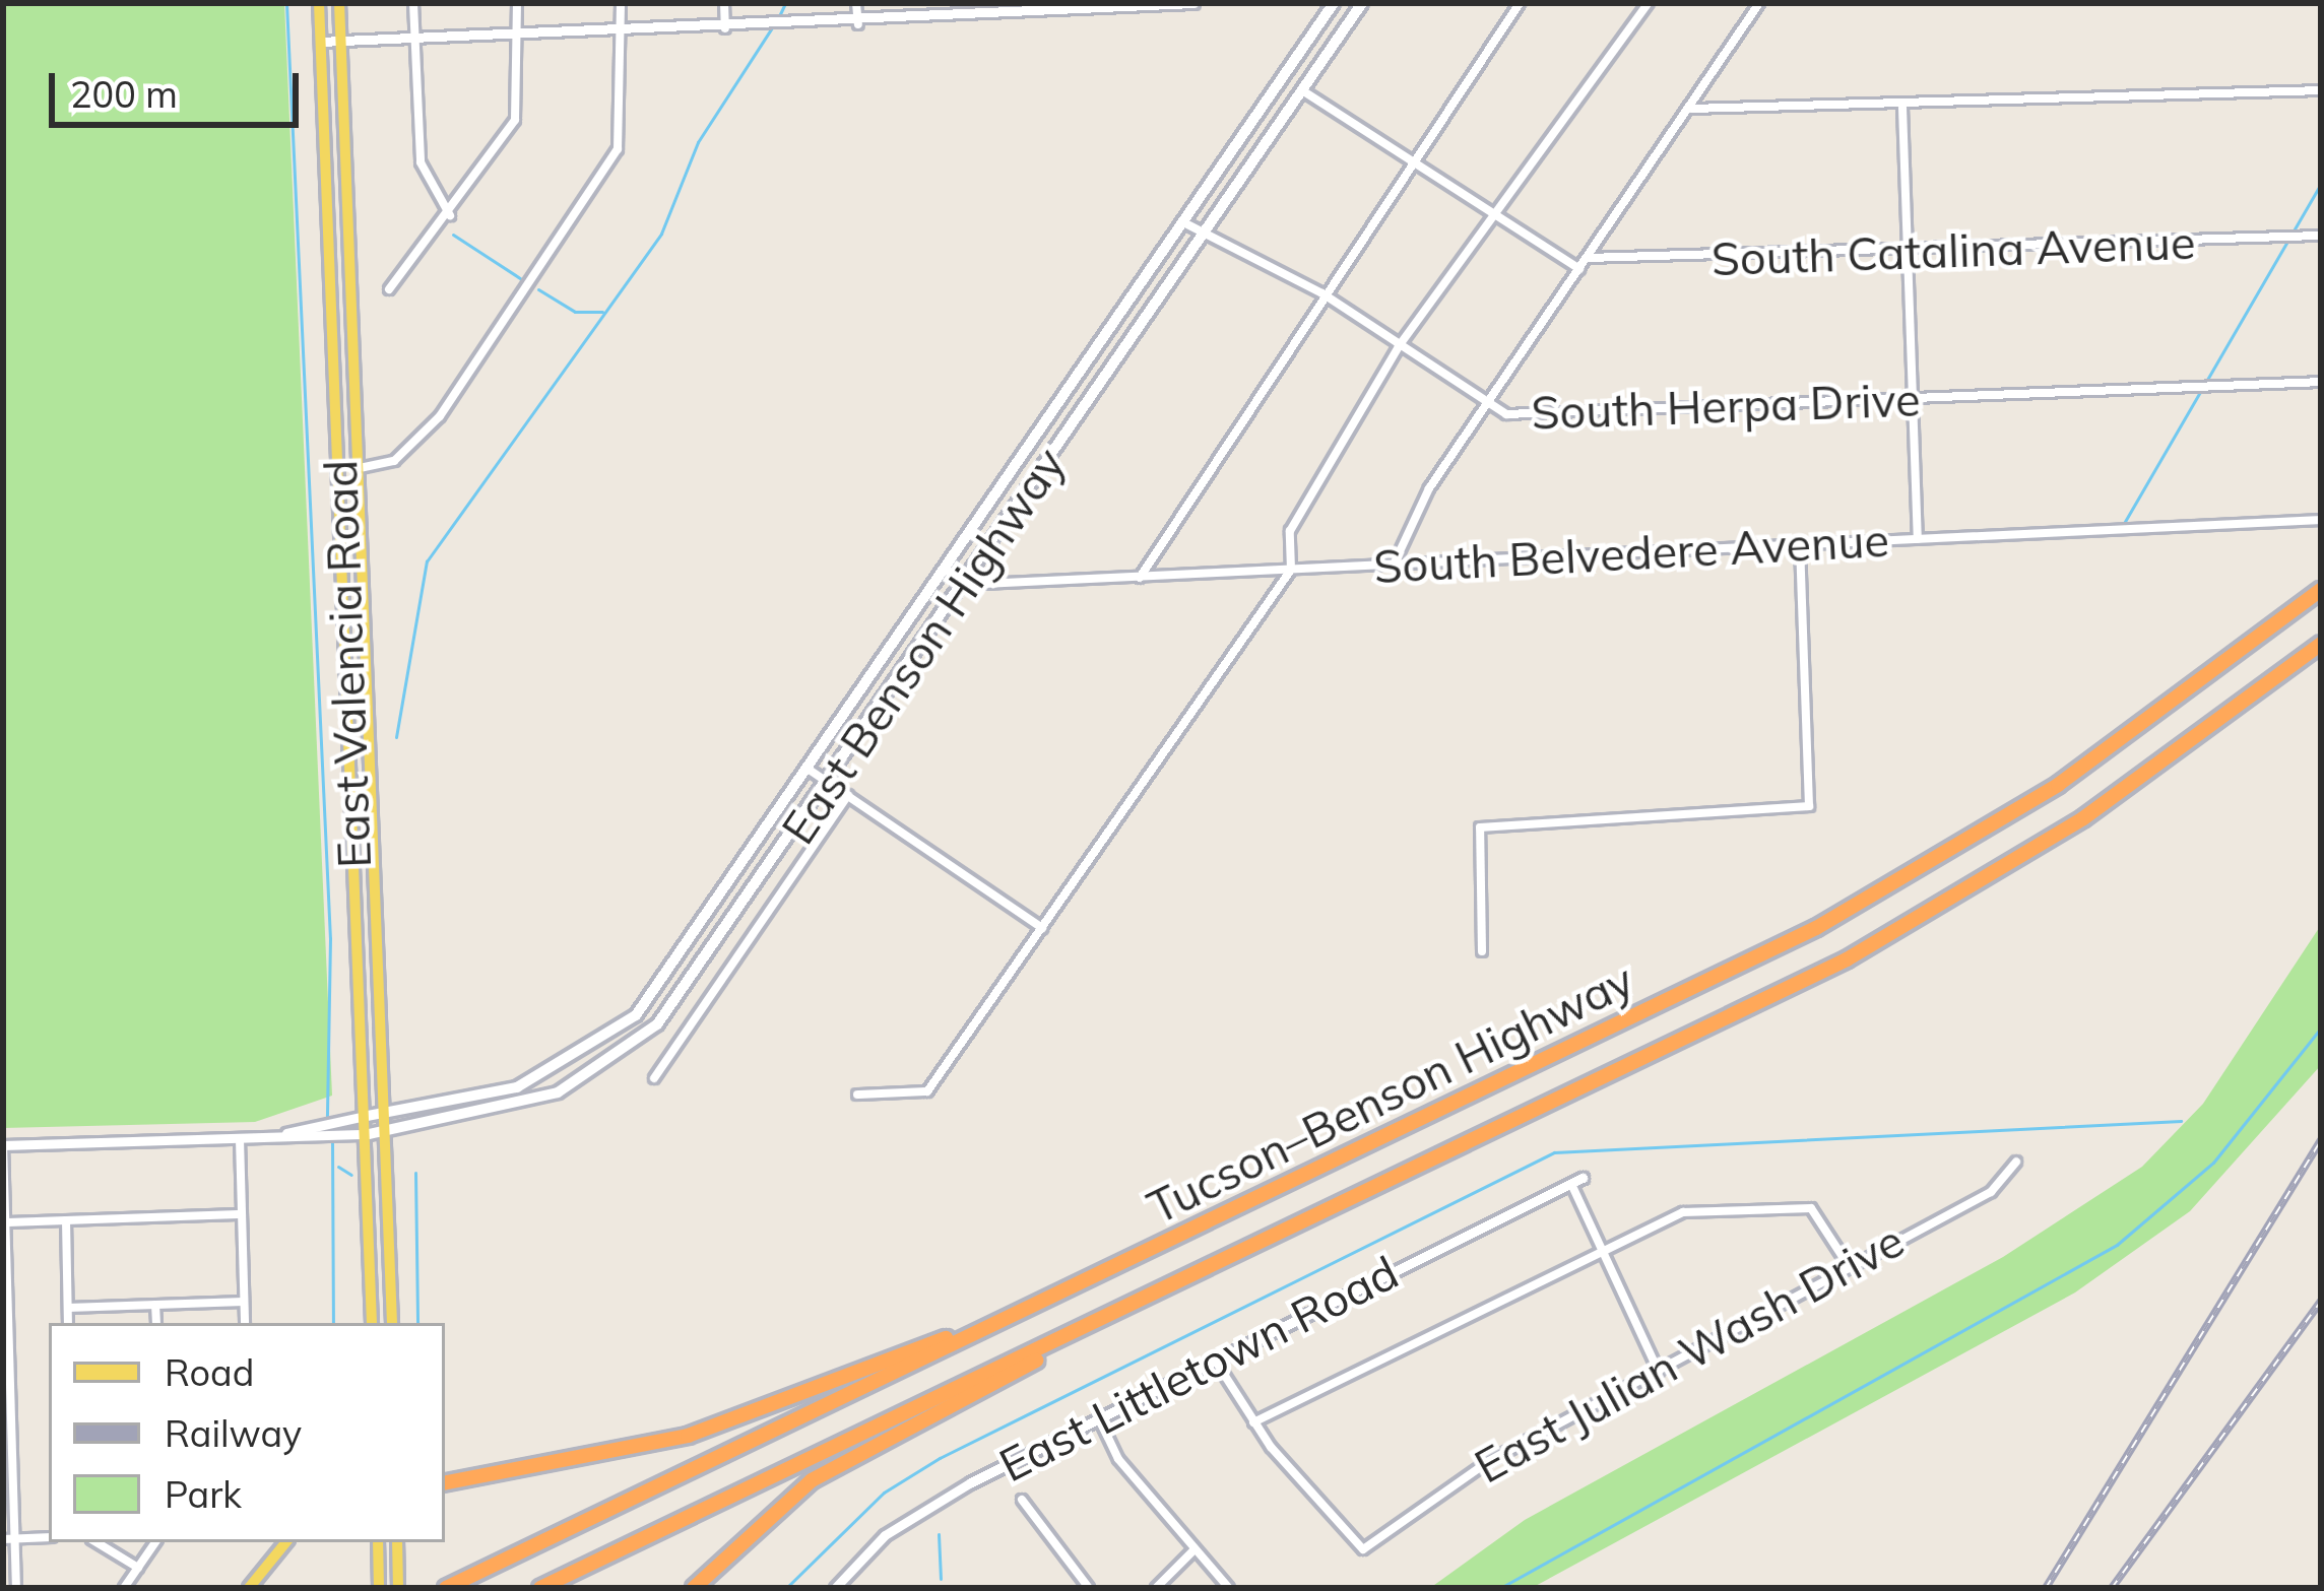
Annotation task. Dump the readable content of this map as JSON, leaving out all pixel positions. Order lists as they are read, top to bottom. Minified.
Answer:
{"streets":{"highway":["Tucson–Benson Highway"],"main road":["East Benson Highway","East Valencia Road"],"street":["South Catalina Avenue","South Herpa Drive","South Belvedere Avenue","East Julian Wash Drive","East Littletown Road"]},"crossings":[["South Herpa Drive","East Benson Highway"],["South Belvedere Avenue","East Benson Highway"],["East Benson Highway","East Valencia Road"]],"legend":["Road","Railway","Park"],"scale_bar":"200 m"}
